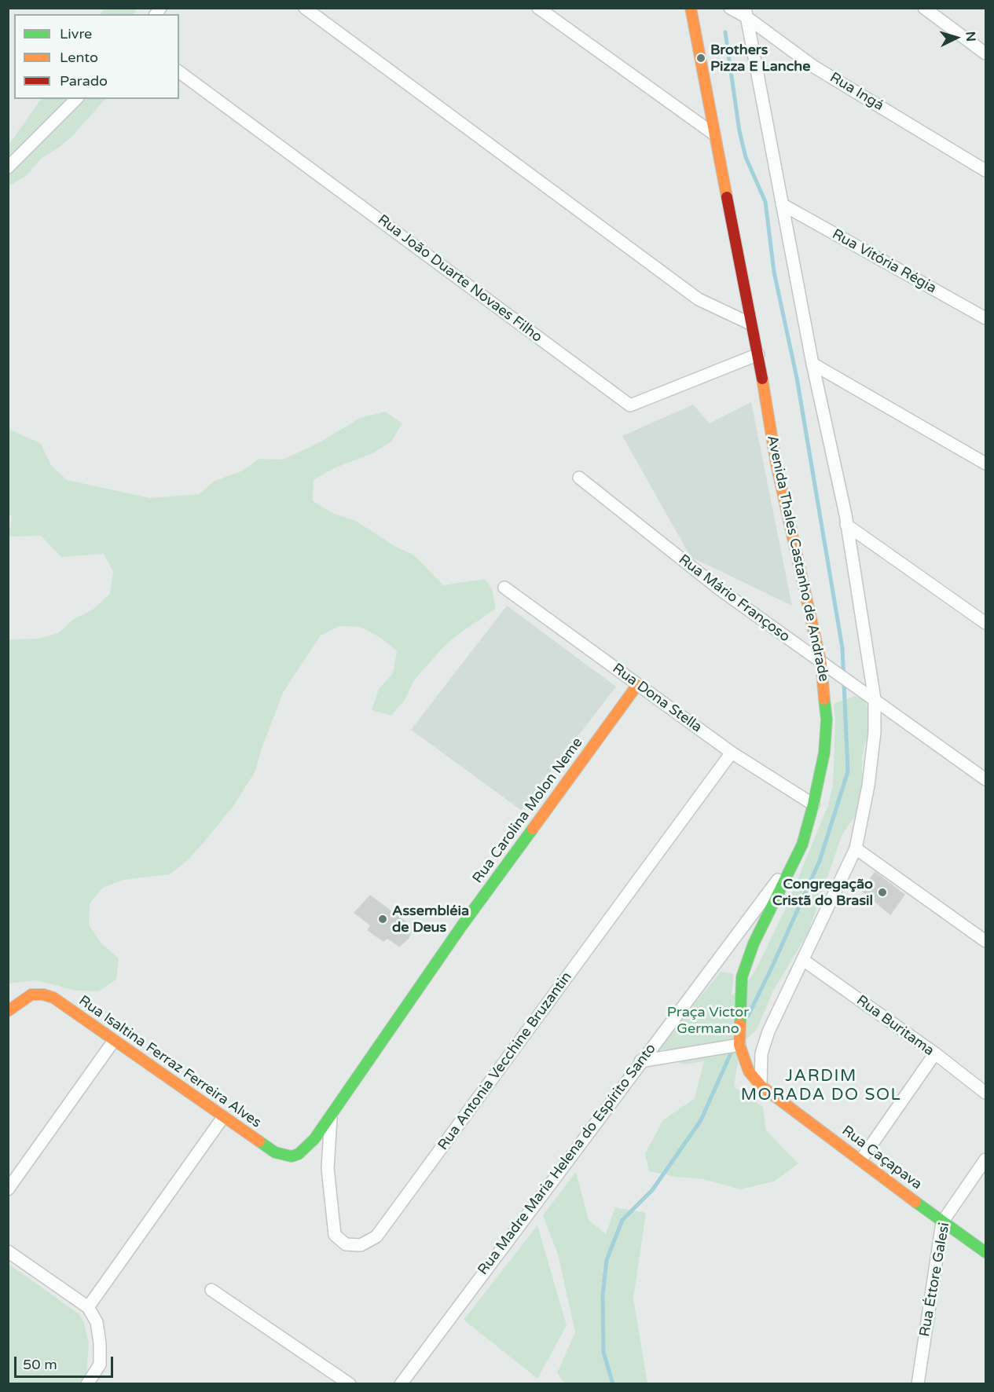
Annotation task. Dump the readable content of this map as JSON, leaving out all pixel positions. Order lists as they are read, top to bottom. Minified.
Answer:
{"streets":{"street":["Rua Ingá","Rua Vitória Régia","Rua João Duarte Novaes Filho","Avenida Thales Castanho de Andrade","Rua Mário Françoso","Rua Dona Stella","Rua Carolina Molon Neme","Rua Buritama","Rua Antonia Vecchine Bruzantin","Rua Isaltina Ferraz Ferreira Alves","Rua Caçapava","Rua Madre Maria Helena do Espírito Santo","Rua Éttore Galesi"]},"crossings":[["Rua João Duarte Novaes Filho","Avenida Thales Castanho de Andrade"],["Avenida Thales Castanho de Andrade","Rua Mário Françoso"],["Avenida Thales Castanho de Andrade","Rua Dona Stella"],["Avenida Thales Castanho de Andrade","Rua Caçapava"],["Avenida Thales Castanho de Andrade","Rua Madre Maria Helena do Espírito Santo"],["Rua Dona Stella","Rua Carolina Molon Neme"],["Rua Dona Stella","Rua Antonia Vecchine Bruzantin"],["Rua Carolina Molon Neme","Rua Antonia Vecchine Bruzantin"],["Rua Carolina Molon Neme","Rua Isaltina Ferraz Ferreira Alves"],["Rua Caçapava","Rua Éttore Galesi"]],"districts":["JARDIM MORADA DO SOL"],"parks":["Praça Victor Germano"],"places":["Brothers Pizza E Lanche","Congregação Cristã do Brasil","Assembléia de Deus"],"legend":["Livre","Lento","Parado"],"scale_bar":"50 m","north":"right"}
